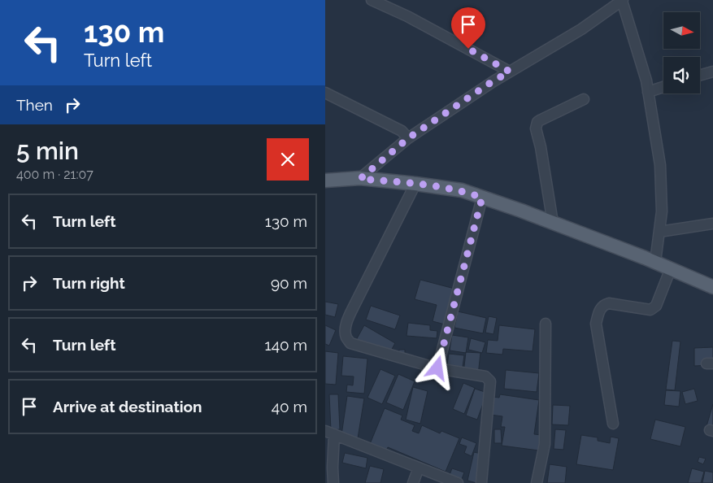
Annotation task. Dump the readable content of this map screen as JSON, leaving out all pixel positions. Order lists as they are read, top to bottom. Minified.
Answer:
{"north":"right","page":{"turn":["130 m","Turn left"],"then":"Then","heading":["5 min","400 m · 21:07"],"list":[{"name":"Turn left","value":"130 m"},{"name":"Turn right","value":"90 m"},{"name":"Turn left","value":"140 m"},{"name":"Arrive at destination","value":"40 m"}]}}
